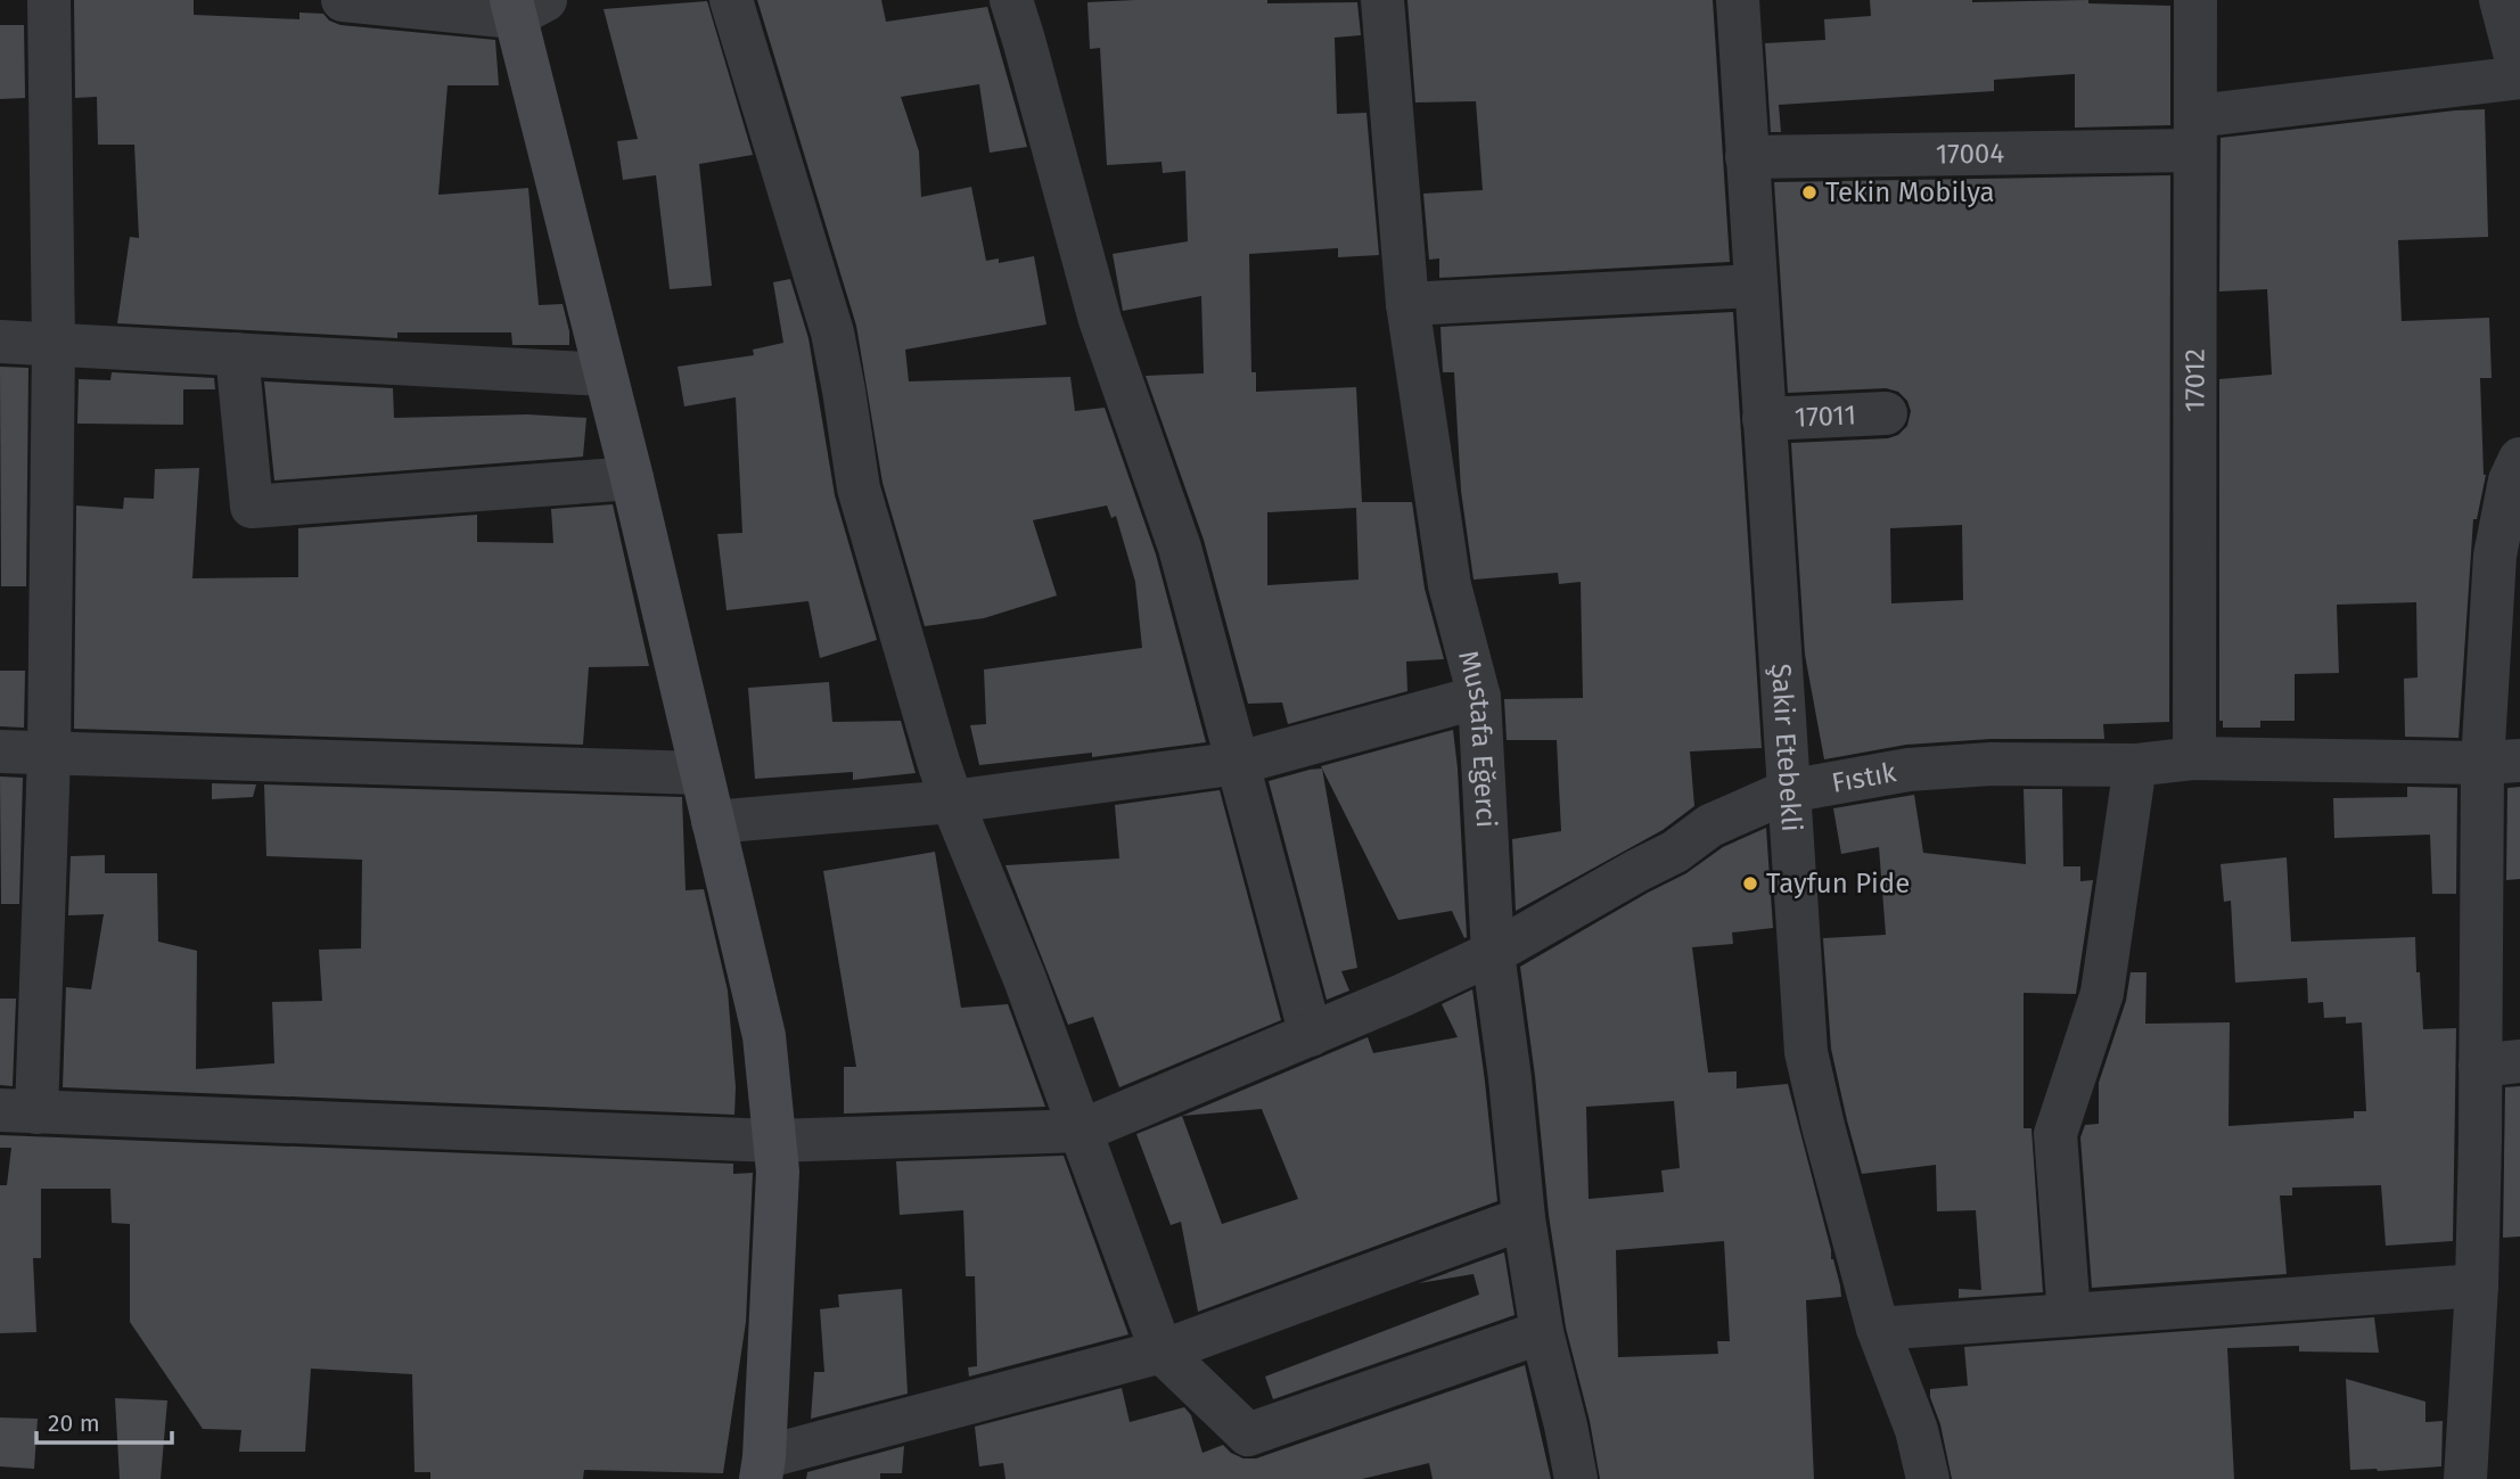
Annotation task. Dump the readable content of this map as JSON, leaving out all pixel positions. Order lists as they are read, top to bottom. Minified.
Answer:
{"streets":{"street":["17004","17012","17011","Mustafa Eğerci","Şakir Etebekli","Fıstık"]},"crossings":[["17004","17012"],["17004","Şakir Etebekli"],["17012","Fıstık"],["17011","Şakir Etebekli"],["Mustafa Eğerci","Fıstık"],["Şakir Etebekli","Fıstık"]],"places":["Tekin Mobilya","Tayfun Pide"],"scale_bar":"20 m"}
